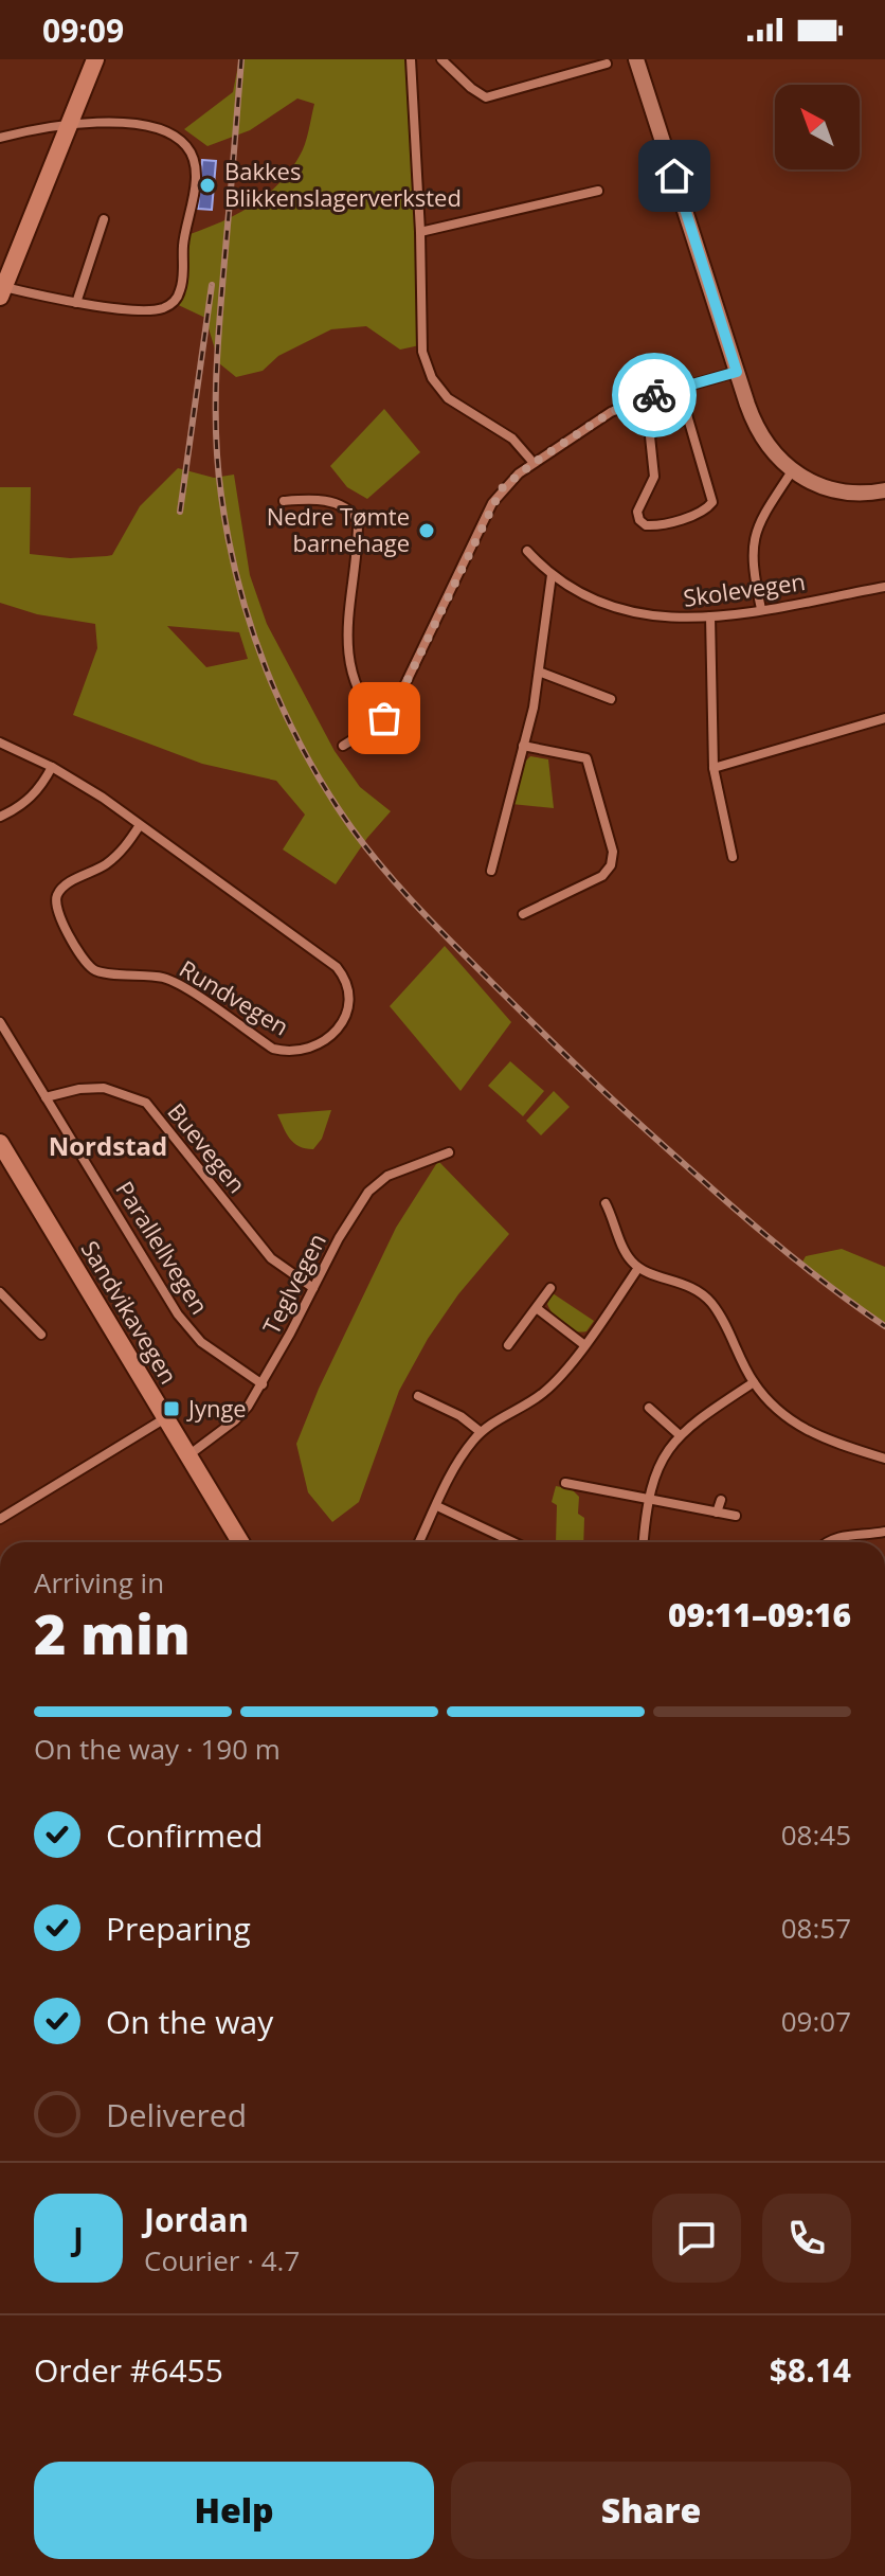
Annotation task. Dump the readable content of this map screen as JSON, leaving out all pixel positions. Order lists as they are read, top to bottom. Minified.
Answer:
{"streets":{"main road":["Sandvikavegen"],"street":["Skolevegen","Rundvegen","Buevegen","Parallellvegen","Teglvegen"]},"crossings":[["Buevegen","Parallellvegen"],["Buevegen","Teglvegen"],["Parallellvegen","Teglvegen"],["Teglvegen","Sandvikavegen"]],"districts":["Nordstad"],"places":{"other":["Bakkes Blikkenslagerverksted","Nedre Tømte barnehage"],"transit":["Jynge"]},"north":"top left","page":{"status":"09:09","heading":["2 min","Arriving in","09:11–09:16"],"panel":["Jordan","Courier · 4.7","Order #6455","$8.14"],"bar":"On the way · 190 m","list":[["Confirmed","08:45"],["Preparing","08:57"],["On the way","09:07"],"Delivered"],"round":"J","buttons":["Help","Share"]}}
